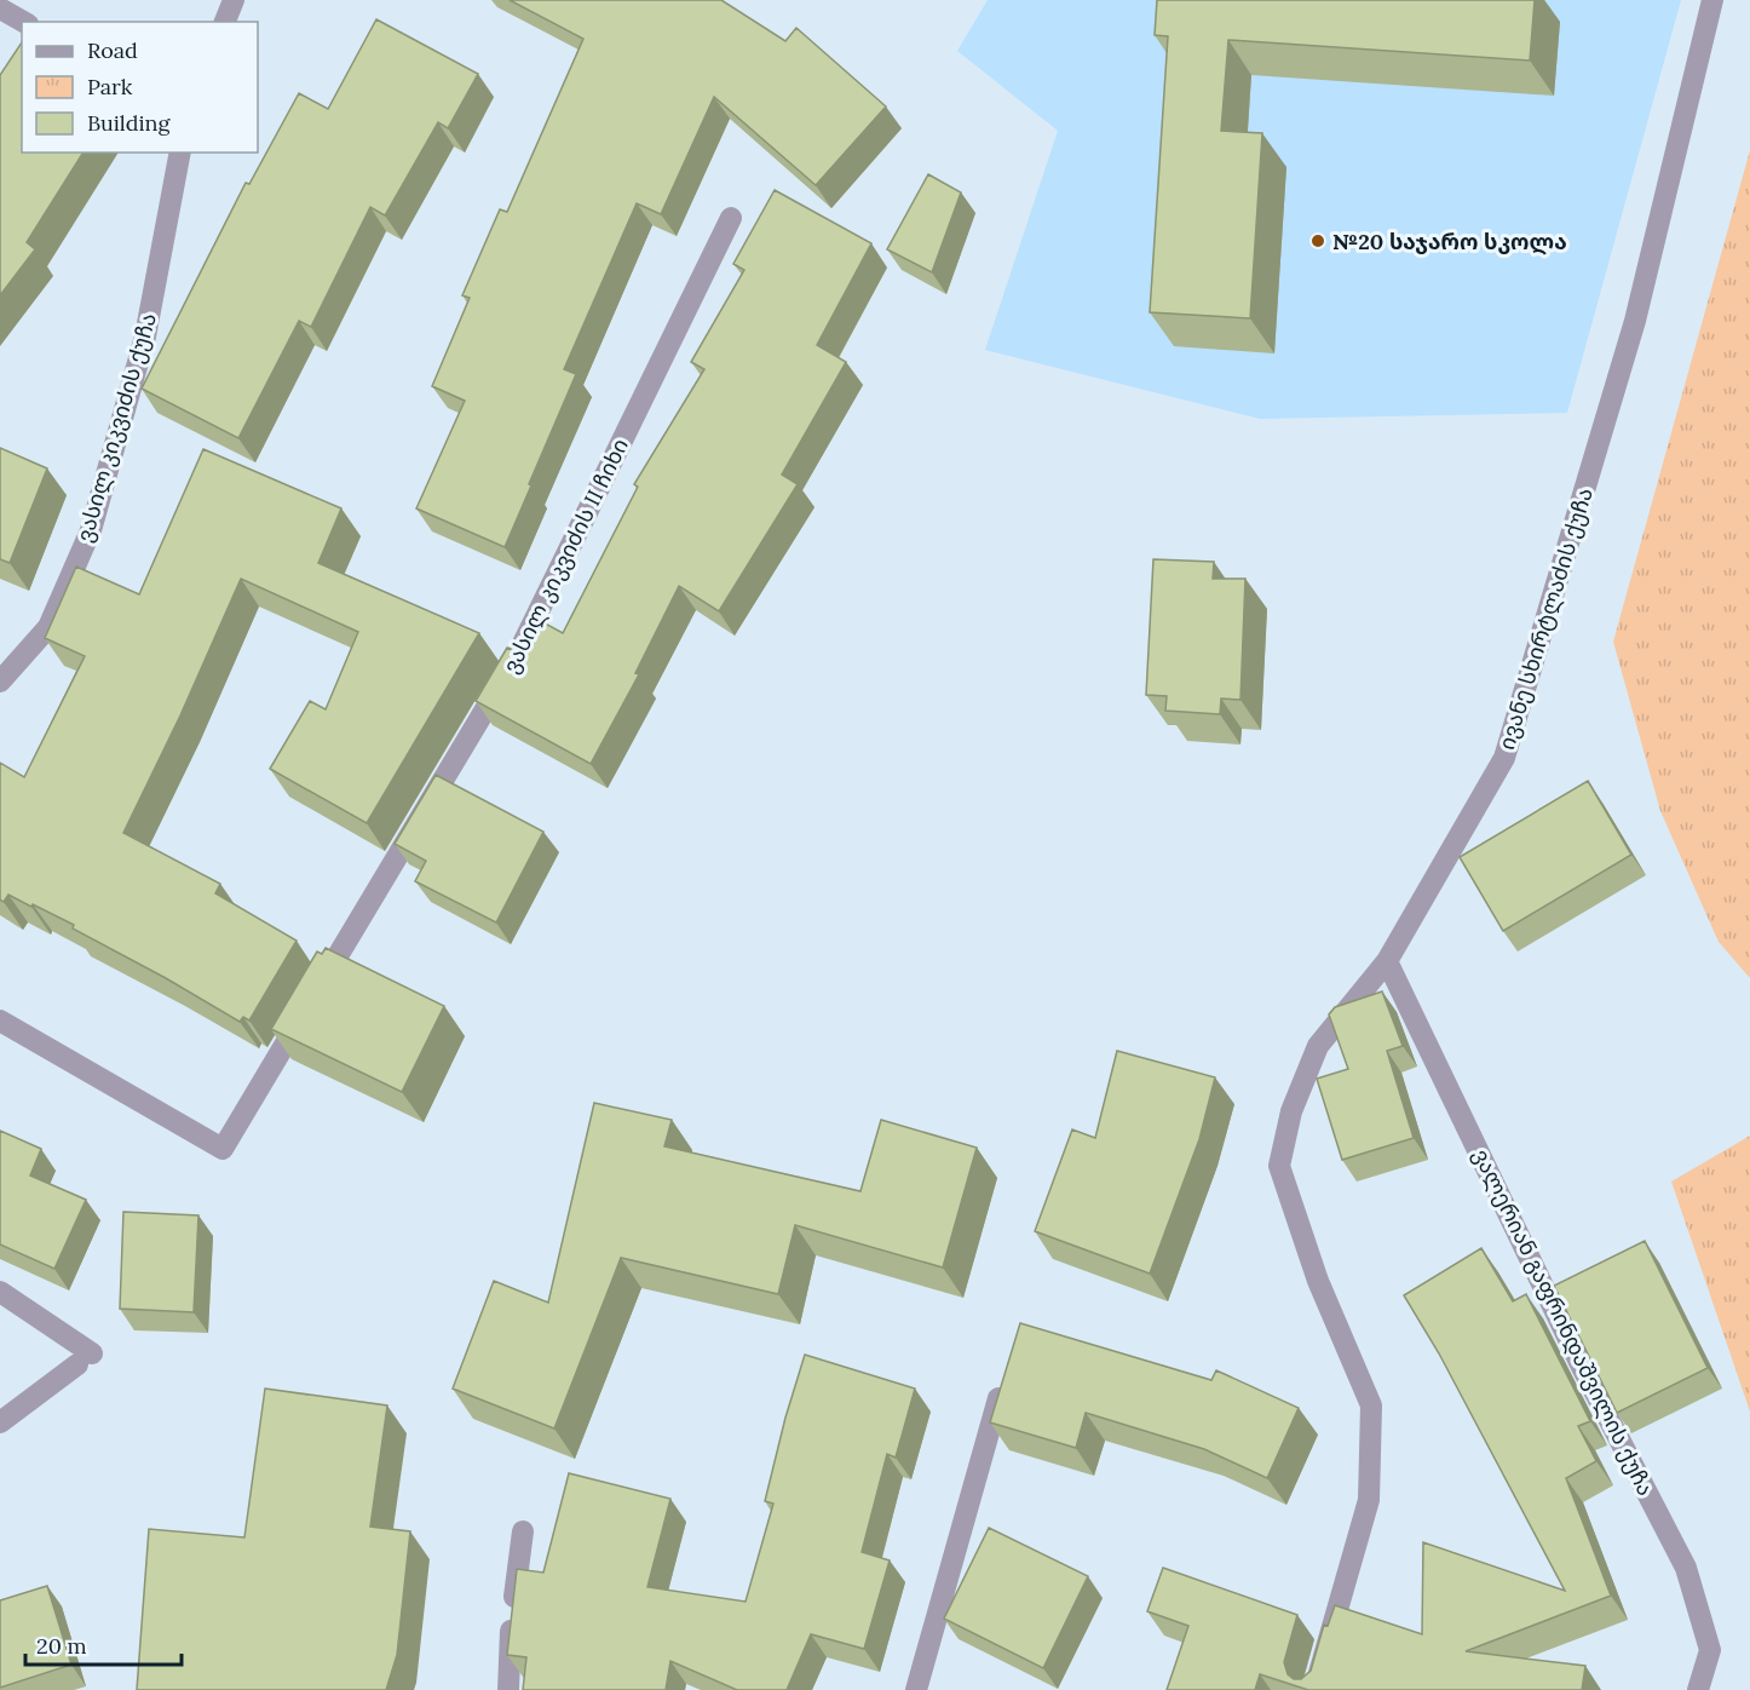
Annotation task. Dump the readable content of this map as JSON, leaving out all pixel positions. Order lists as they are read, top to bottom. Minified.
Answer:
{"streets":{"street":["ვასილ კიკვიძის ქუჩა","ვასილ კიკვიძის II ჩიხი","ივანე სხირტლაძის ქუჩა","ვალერიან გაფრინდაშვილის ქუჩა"]},"crossings":[["ივანე სხირტლაძის ქუჩა","ვალერიან გაფრინდაშვილის ქუჩა"]],"places":["№20 საჯარო სკოლა"],"legend":["Road","Park","Building"],"scale_bar":"20 m"}
